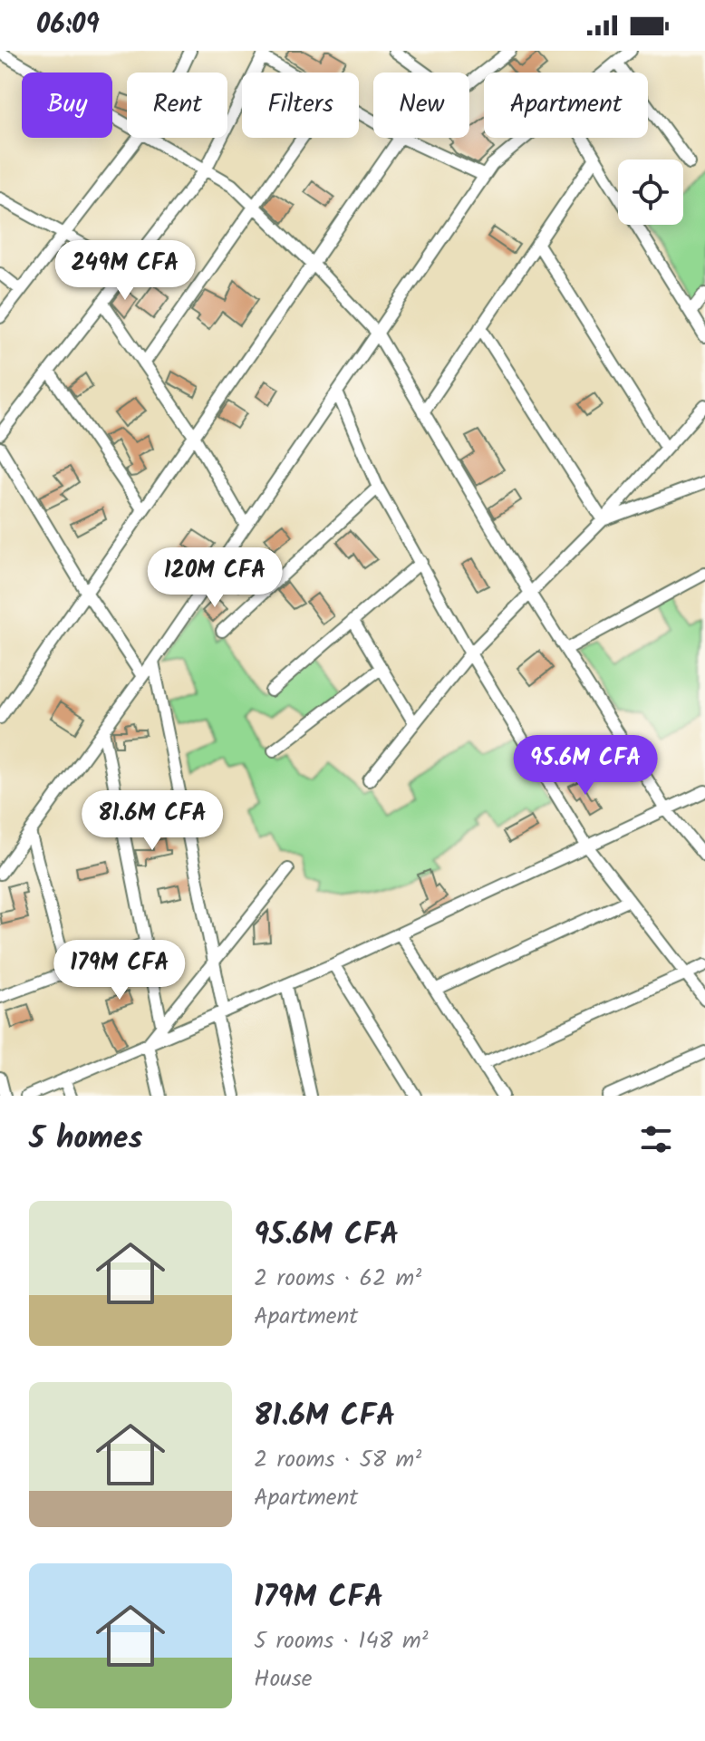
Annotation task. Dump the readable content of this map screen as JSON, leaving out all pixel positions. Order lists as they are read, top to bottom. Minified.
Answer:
{"page":{"status":"06:09","chip":["Buy","Rent","Filters","New","Apartment"],"price":["249M CFA","120M CFA","95.6M CFA","81.6M CFA","179M CFA"],"heading":"5 homes","list":[{"name":"95.6M CFA","note":"2 rooms · 62 m² · Apartment"},{"name":"81.6M CFA","note":"2 rooms · 58 m² · Apartment"},{"name":"179M CFA","note":"5 rooms · 148 m² · House"}]}}
